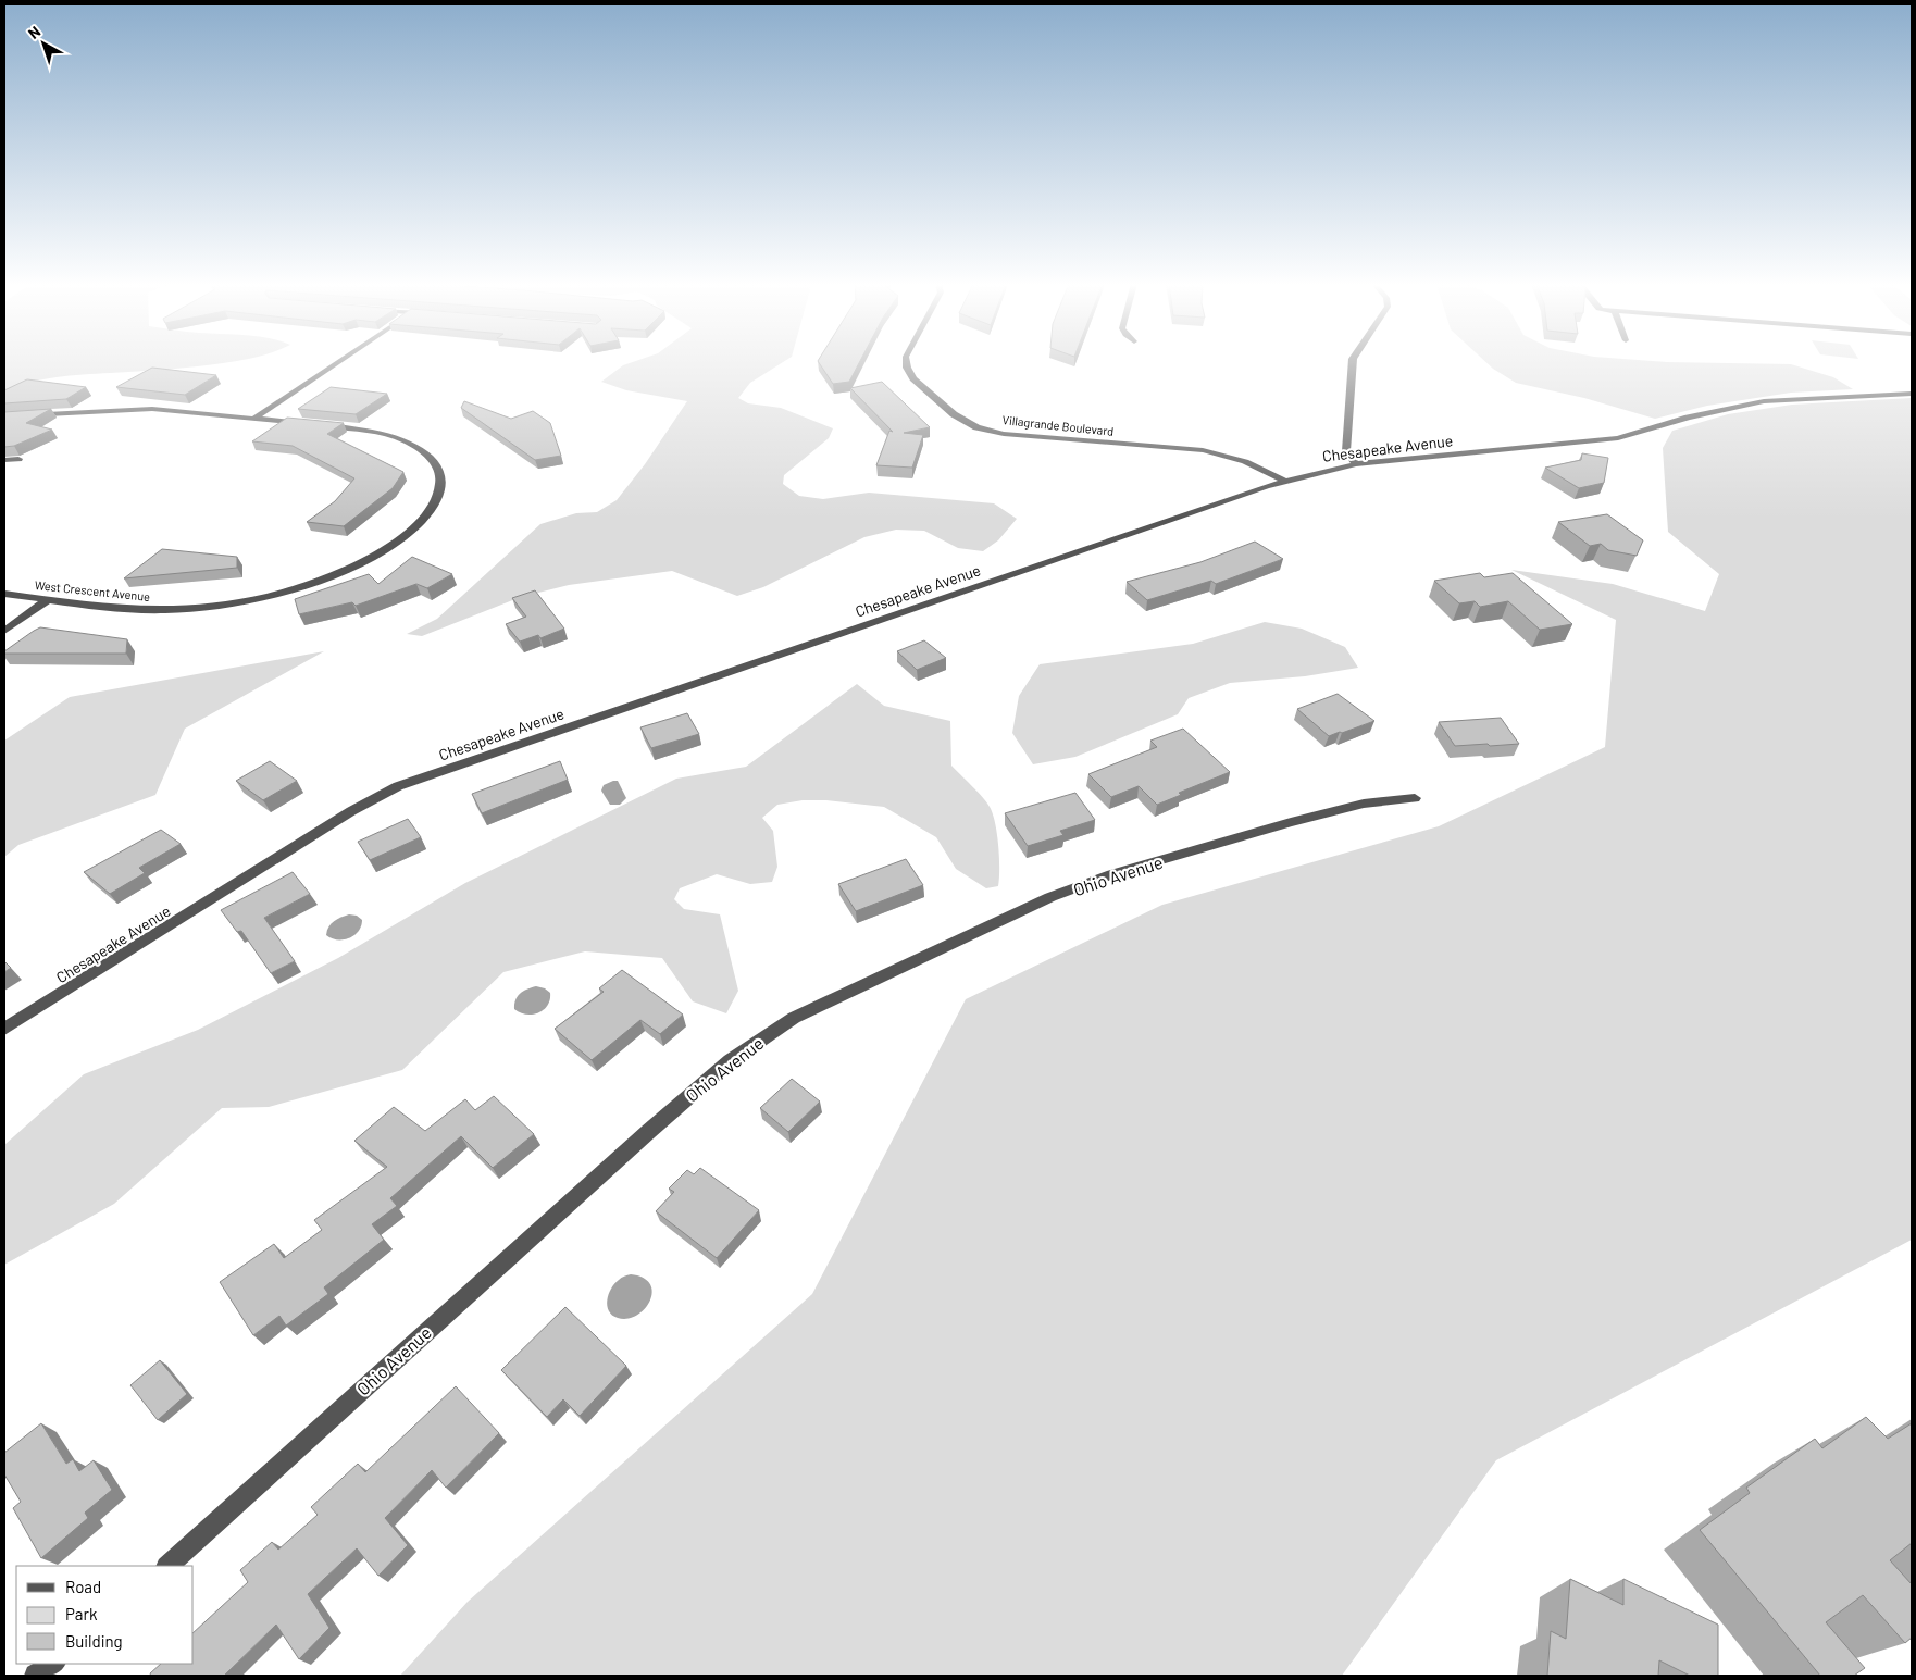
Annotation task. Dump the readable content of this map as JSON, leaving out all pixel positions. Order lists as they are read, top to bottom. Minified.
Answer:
{"streets":{"street":["Villagrande Boulevard","Chesapeake Avenue","West Crescent Avenue","Ohio Avenue"]},"crossings":[["Villagrande Boulevard","Chesapeake Avenue"]],"legend":["Road","Park","Building"],"north":"top left"}
